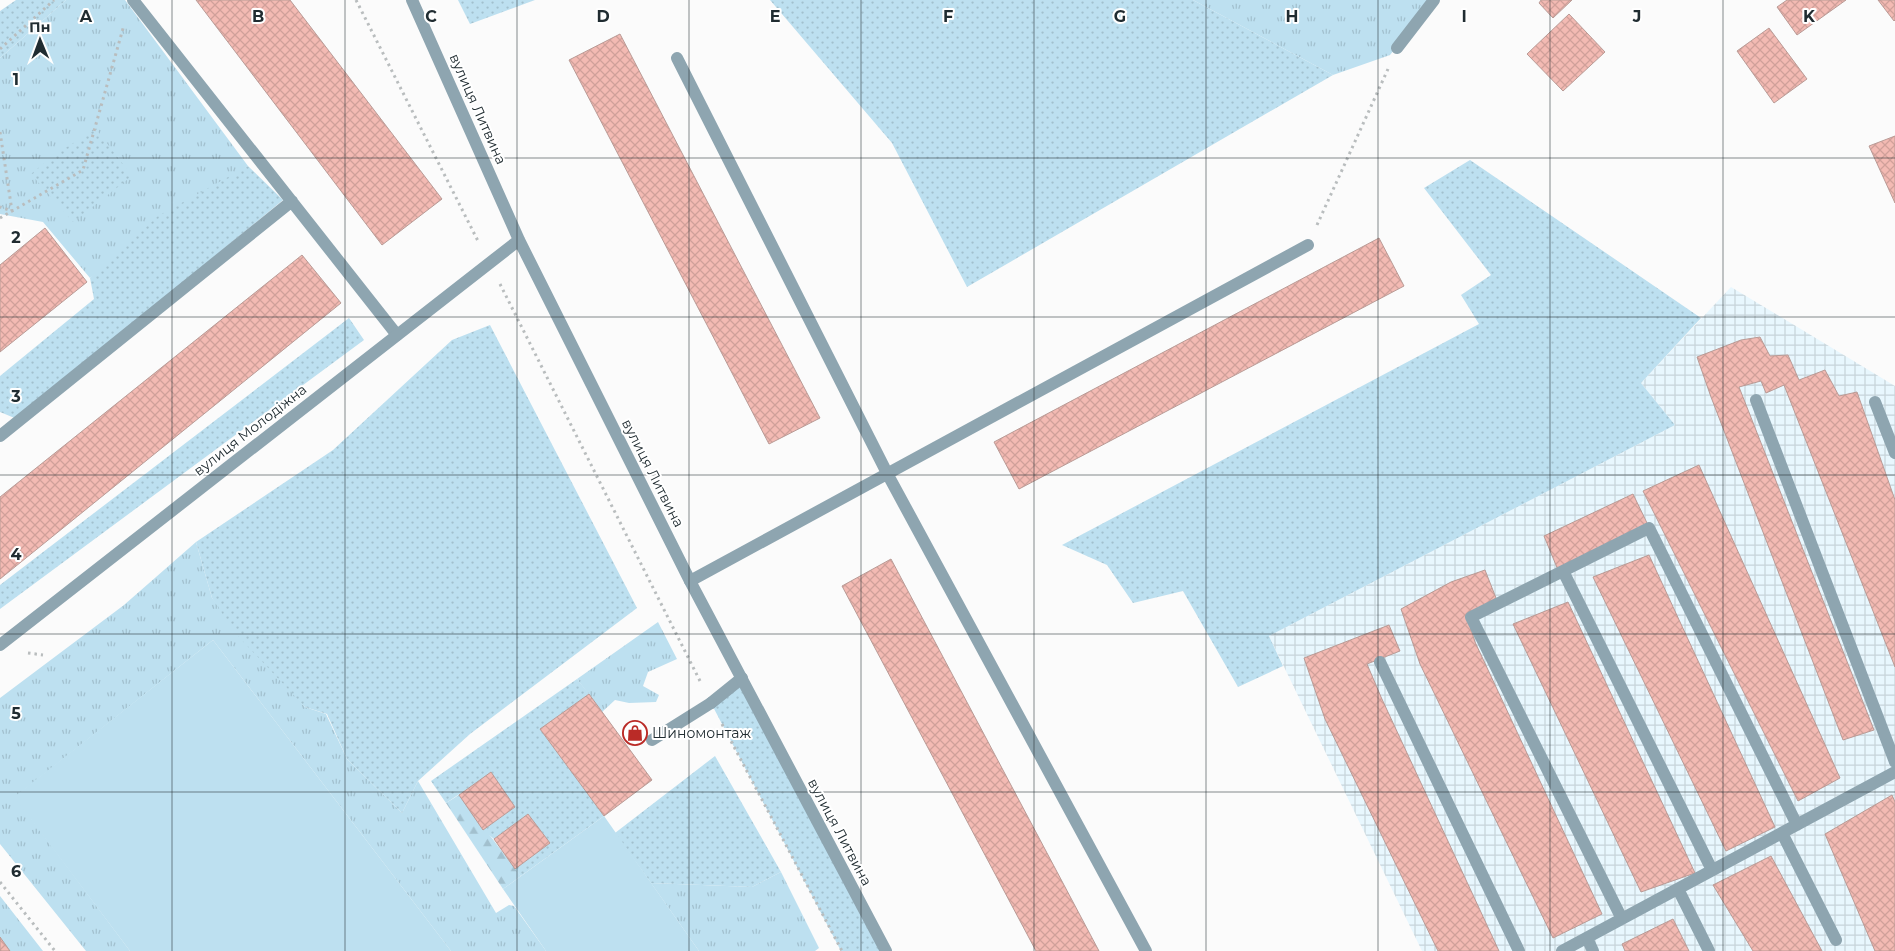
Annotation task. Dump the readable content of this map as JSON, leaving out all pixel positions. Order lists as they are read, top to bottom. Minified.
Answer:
{"streets":{"street":["вулиця Литвина","вулиця Молодіжна"]},"crossings":[["вулиця Литвина","вулиця Молодіжна"]],"places":{"shop":["Шиномонтаж"]},"north":"top","grid":{"columns":["A","B","C","D","E","F","G","H","I","J","K"],"rows":["1","2","3","4","5","6"]}}
